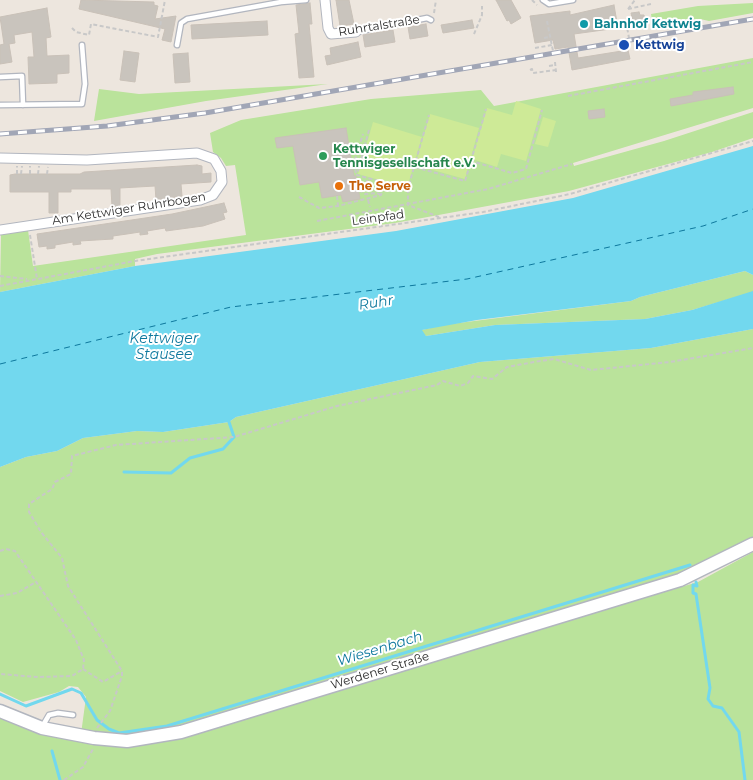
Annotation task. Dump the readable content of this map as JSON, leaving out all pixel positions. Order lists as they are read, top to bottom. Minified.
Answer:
{"streets":{"main road":["Werdener Straße"],"street":["Ruhrtalstraße","Am Kettwiger Ruhrbogen"],"path":["Leinpfad"]},"water":["Ruhr","Kettwiger Stausee","Wiesenbach"],"places":["Bahnhof Kettwig","Kettwig","Kettwiger Tennisgesellschaft e.V.","The Serve"]}
